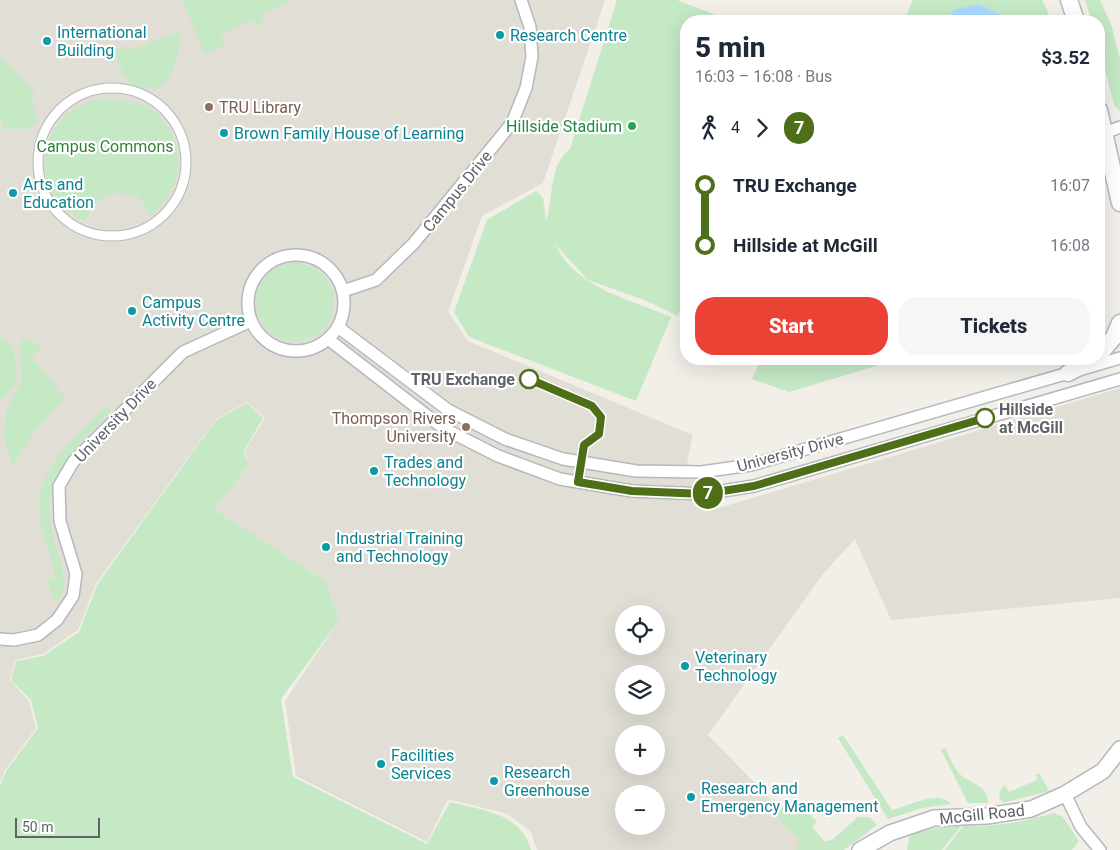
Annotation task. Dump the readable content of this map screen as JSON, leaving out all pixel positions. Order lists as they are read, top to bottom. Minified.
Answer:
{"streets":{"street":["Campus Drive","University Drive","McGill Road"]},"crossings":[["Campus Drive","University Drive"]],"parks":["Campus Commons"],"places":["Research Centre","International Building","TRU Library","Hillside Stadium","Brown Family House of Learning","Arts and Education","Campus Activity Centre","TRU Exchange","Hillside at McGill","Thompson Rivers University","Trades and Technology","Industrial Training and Technology","Veterinary Technology","Facilities Services","Research Greenhouse","Research and Emergency Management"],"lines":["bus line 7"],"scale_bar":"50 m","page":{"on_map":"7","heading":["5 min","16:03 – 16:08 · Bus","$3.52"],"legs":["4","7"],"list":[{"name":"TRU Exchange","value":"16:07"},{"name":"Hillside at McGill","value":"16:08"}],"buttons":["Start","Tickets"],"map_buttons":["+","−"],"scale":"50 m"}}
